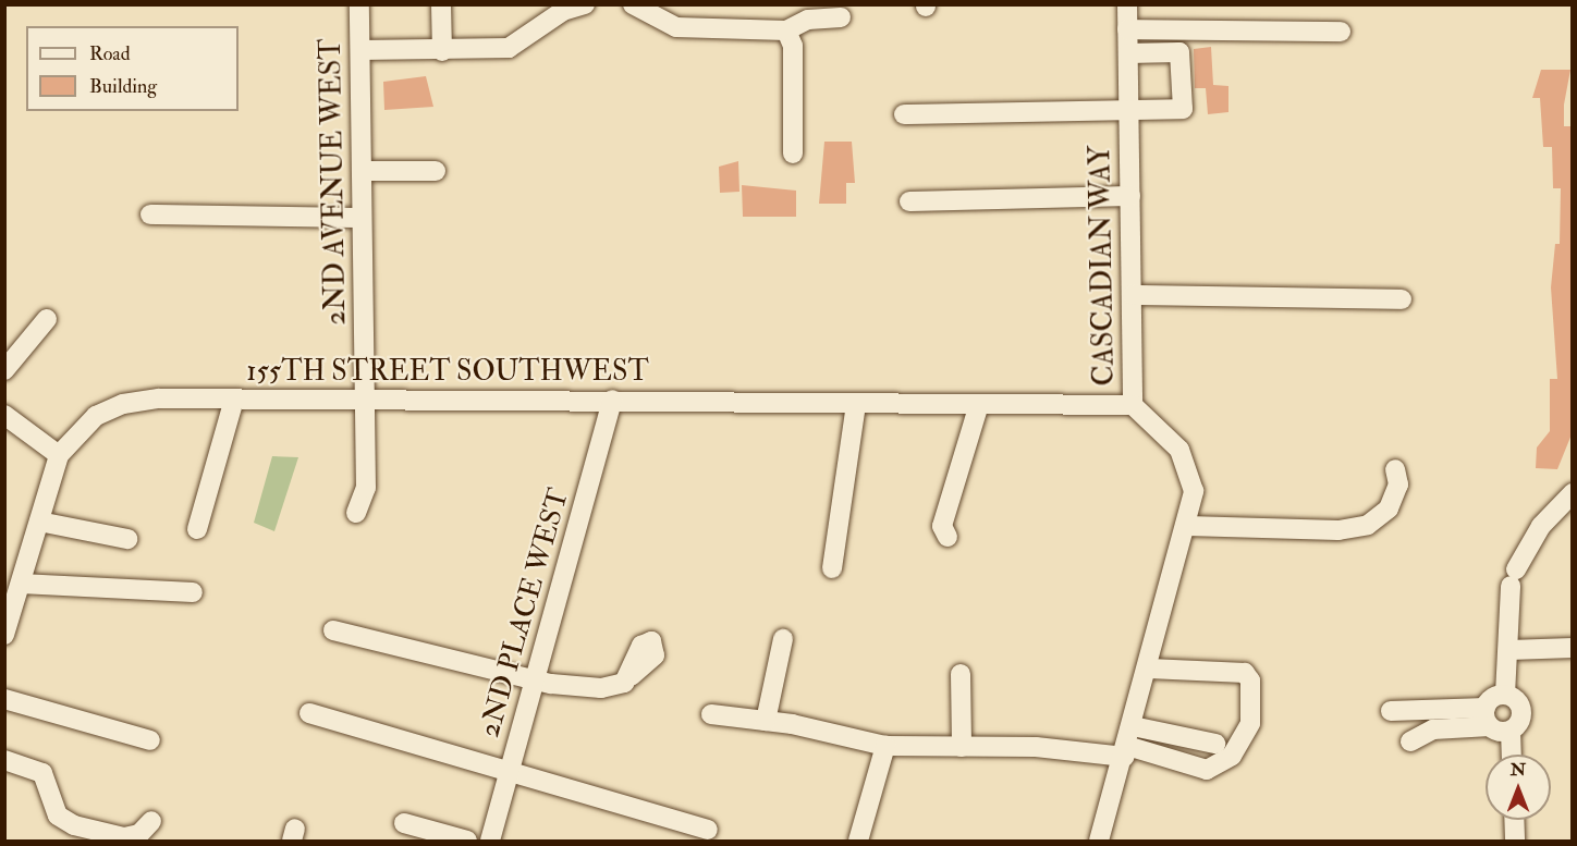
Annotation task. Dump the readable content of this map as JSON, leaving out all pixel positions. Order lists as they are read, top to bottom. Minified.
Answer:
{"streets":{"street":["2ND AVENUE WEST","CASCADIAN WAY","155TH STREET SOUTHWEST","2ND PLACE WEST"]},"crossings":[["2ND AVENUE WEST","155TH STREET SOUTHWEST"],["CASCADIAN WAY","155TH STREET SOUTHWEST"],["155TH STREET SOUTHWEST","2ND PLACE WEST"]],"legend":["Road","Building"],"north":"top"}
